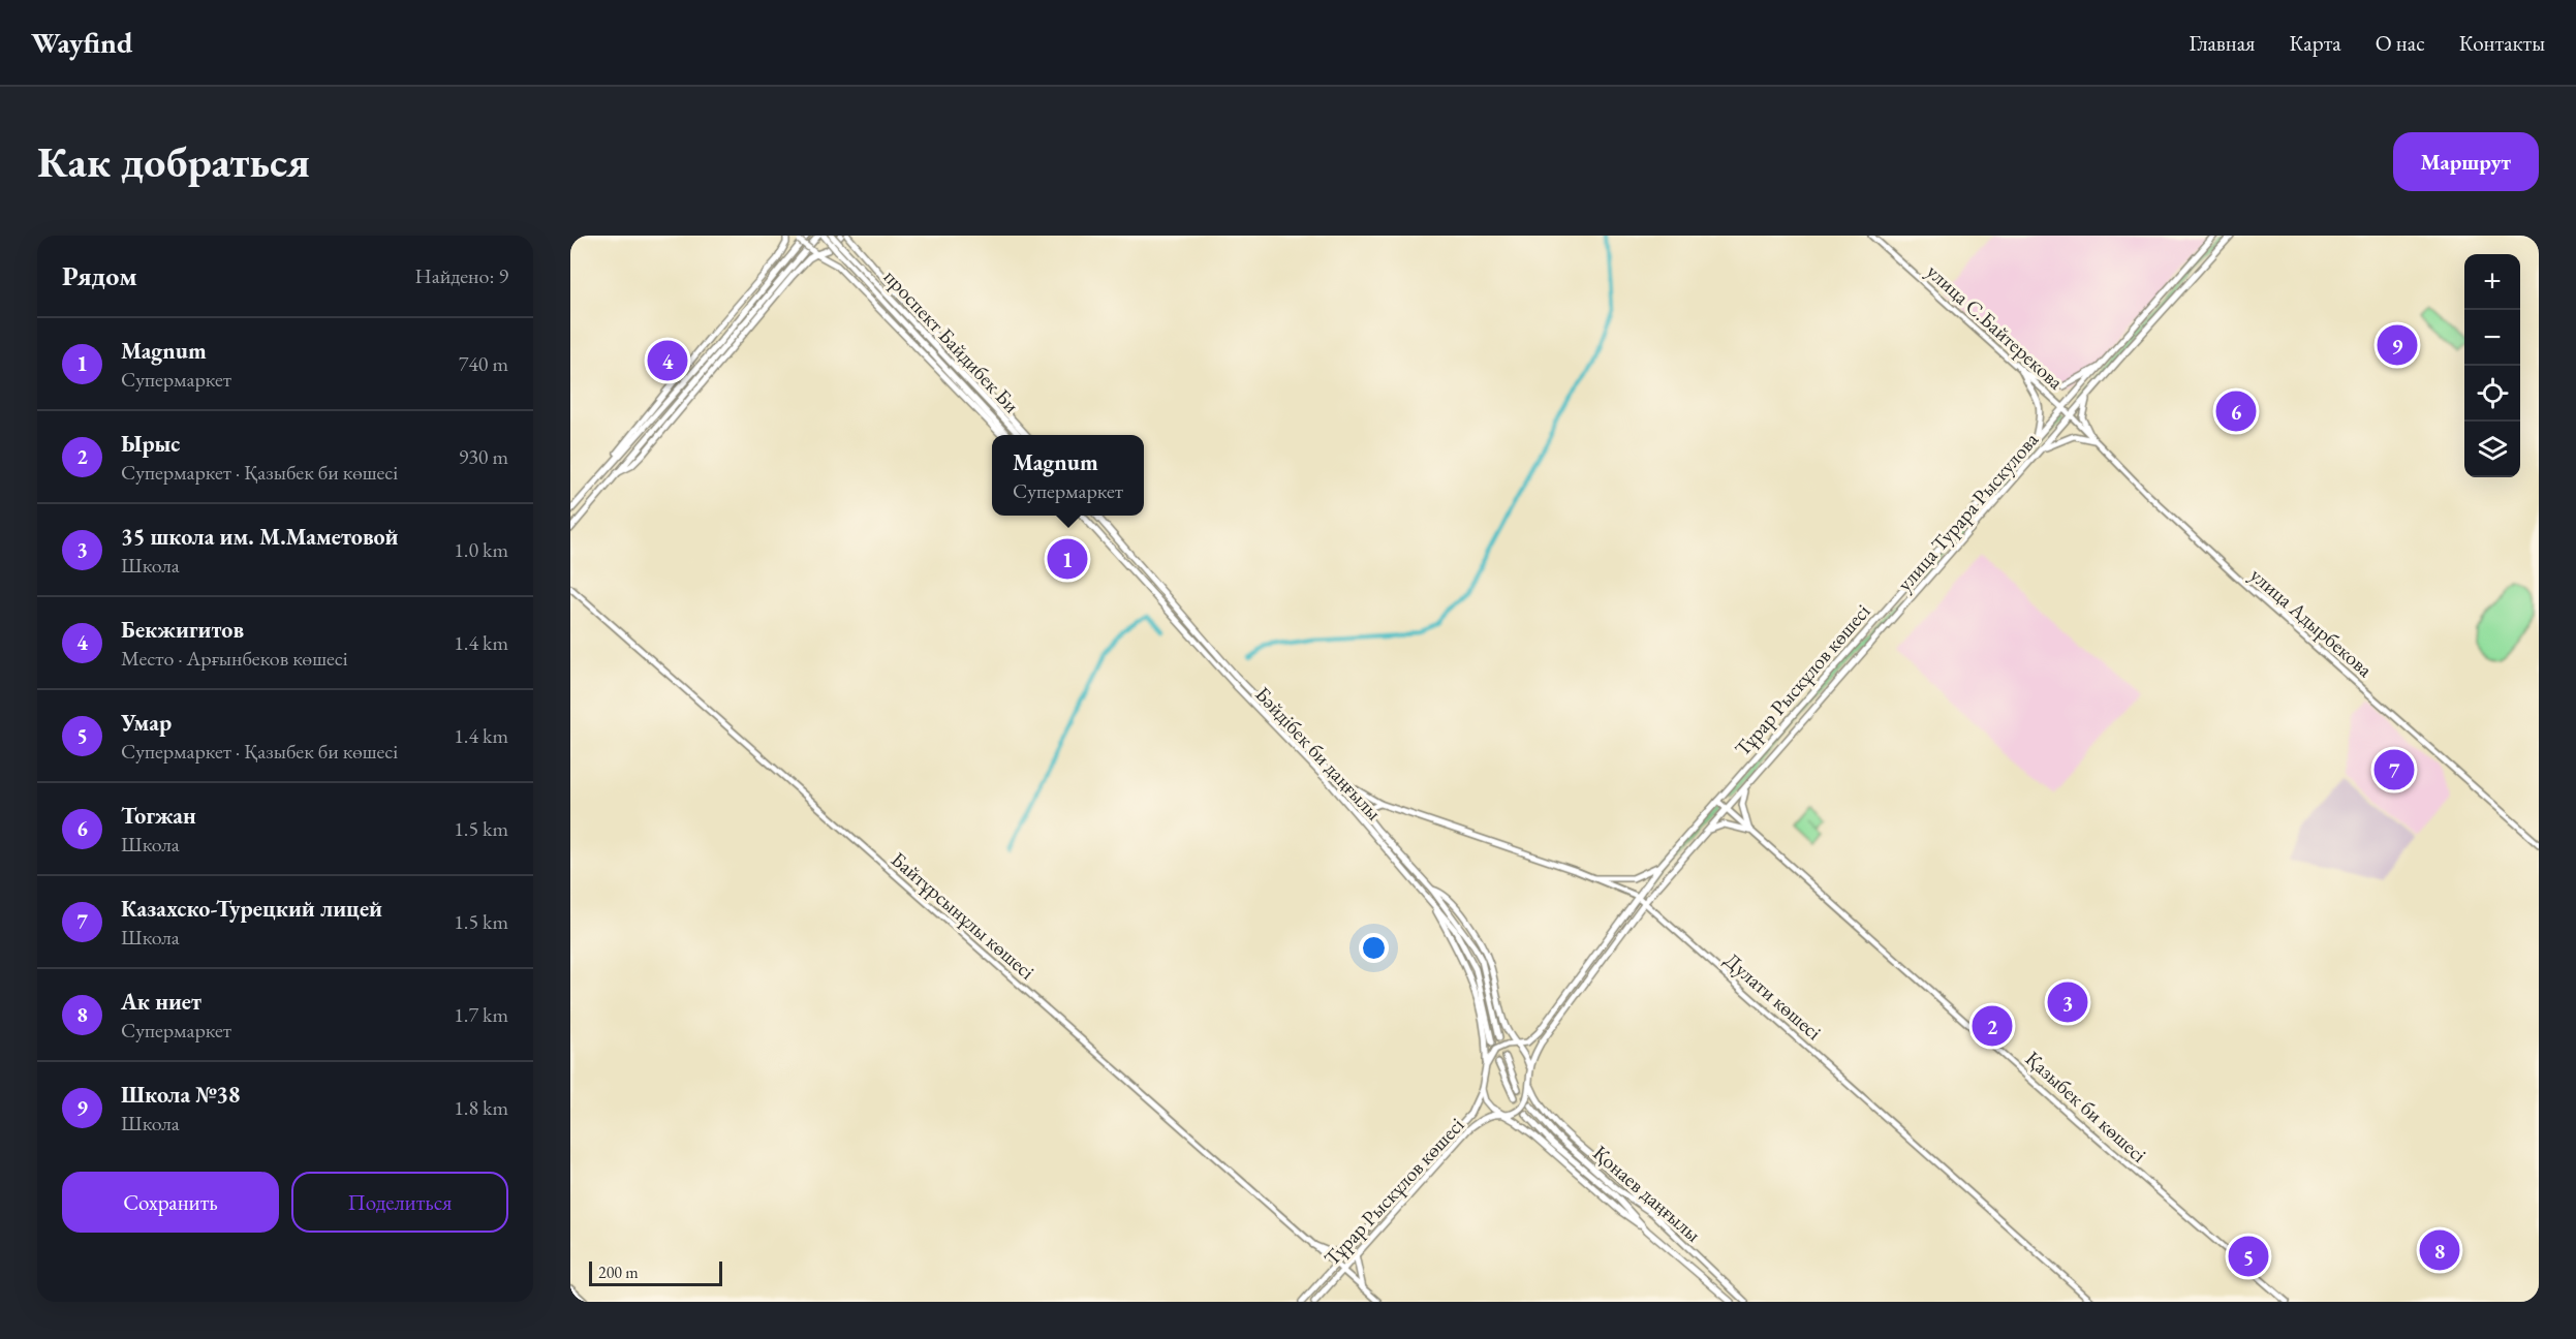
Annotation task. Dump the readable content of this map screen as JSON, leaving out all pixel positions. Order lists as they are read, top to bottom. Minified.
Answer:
{"streets":{"main road":["улица С.Байтерекова","проспект Байдибек Би","улица Турара Рыскулова","улица Адырбекова","Тұрар Рыскұлов көшесі","Бәйдібек би даңғылы","Байтұрсынұлы көшесі","Дулати көшесі","Қазыбек би көшесі","Қонаев даңғылы"]},"crossings":[["улица С.Байтерекова","улица Турара Рыскулова"],["улица С.Байтерекова","улица Адырбекова"],["улица С.Байтерекова","Тұрар Рыскұлов көшесі"],["улица Турара Рыскулова","улица Адырбекова"],["улица Турара Рыскулова","Қазыбек би көшесі"],["Тұрар Рыскұлов көшесі","Байтұрсынұлы көшесі"],["Тұрар Рыскұлов көшесі","Дулати көшесі"],["Тұрар Рыскұлов көшесі","Қазыбек би көшесі"],["Бәйдібек би даңғылы","Дулати көшесі"]],"scale_bar":"200 m","page":{"header":"Wayfind","nav":["Главная","Карта","О нас","Контакты"],"buttons":["Маршрут",["Сохранить","Поделиться"]],"title":"Как добраться","heading":["Рядом","Найдено: 9"],"map_buttons":["+","−"],"list":[{"mark":"1","name":"Magnum","note":"Супермаркет","value":"740 m"},{"mark":"2","name":"Ырыс","note":"Супермаркет · Қазыбек би көшесі","value":"930 m"},{"mark":"3","name":"35 школа им. М.Маметовой","note":"Школа","value":"1.0 km"},{"mark":"4","name":"Бекжигитов","note":"Место · Арғынбеков көшесі","value":"1.4 km"},{"mark":"5","name":"Умар","note":"Супермаркет · Қазыбек би көшесі","value":"1.4 km"},{"mark":"6","name":"Тогжан","note":"Школа","value":"1.5 km"},{"mark":"7","name":"Казахско-Турецкий лицей","note":"Школа","value":"1.5 km"},{"mark":"8","name":"Ак ниет","note":"Супермаркет","value":"1.7 km"},{"mark":"9","name":"Школа №38","note":"Школа","value":"1.8 km"}],"pins":["9","4","6","1","7","3","2","8","5"],"popup":["Magnum","Супермаркет"],"scale":"200 m"}}
